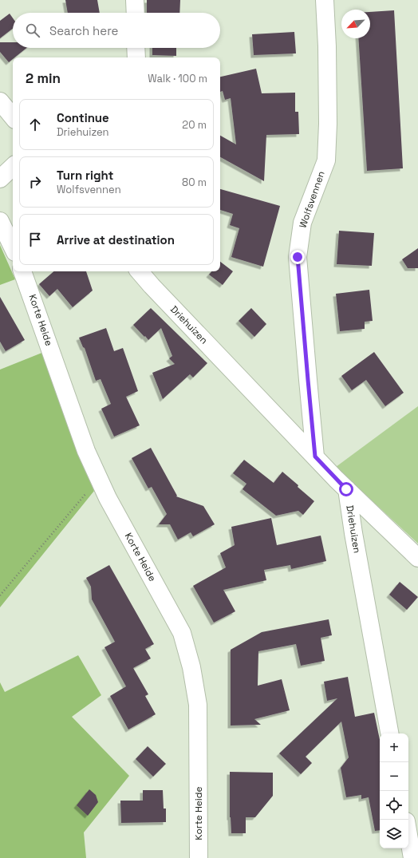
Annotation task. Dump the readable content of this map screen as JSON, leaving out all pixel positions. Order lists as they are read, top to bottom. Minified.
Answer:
{"streets":{"street":["Wolfsvennen","Korte Heide","Driehuizen"]},"crossings":[["Wolfsvennen","Driehuizen"]],"north":"bottom left","page":{"search":"Search here","heading":["2 min","Walk · 100 m"],"list":[["Continue","Driehuizen","20 m"],["Turn right","Wolfsvennen","80 m"],"Arrive at destination"],"map_buttons":["+","−"]}}
